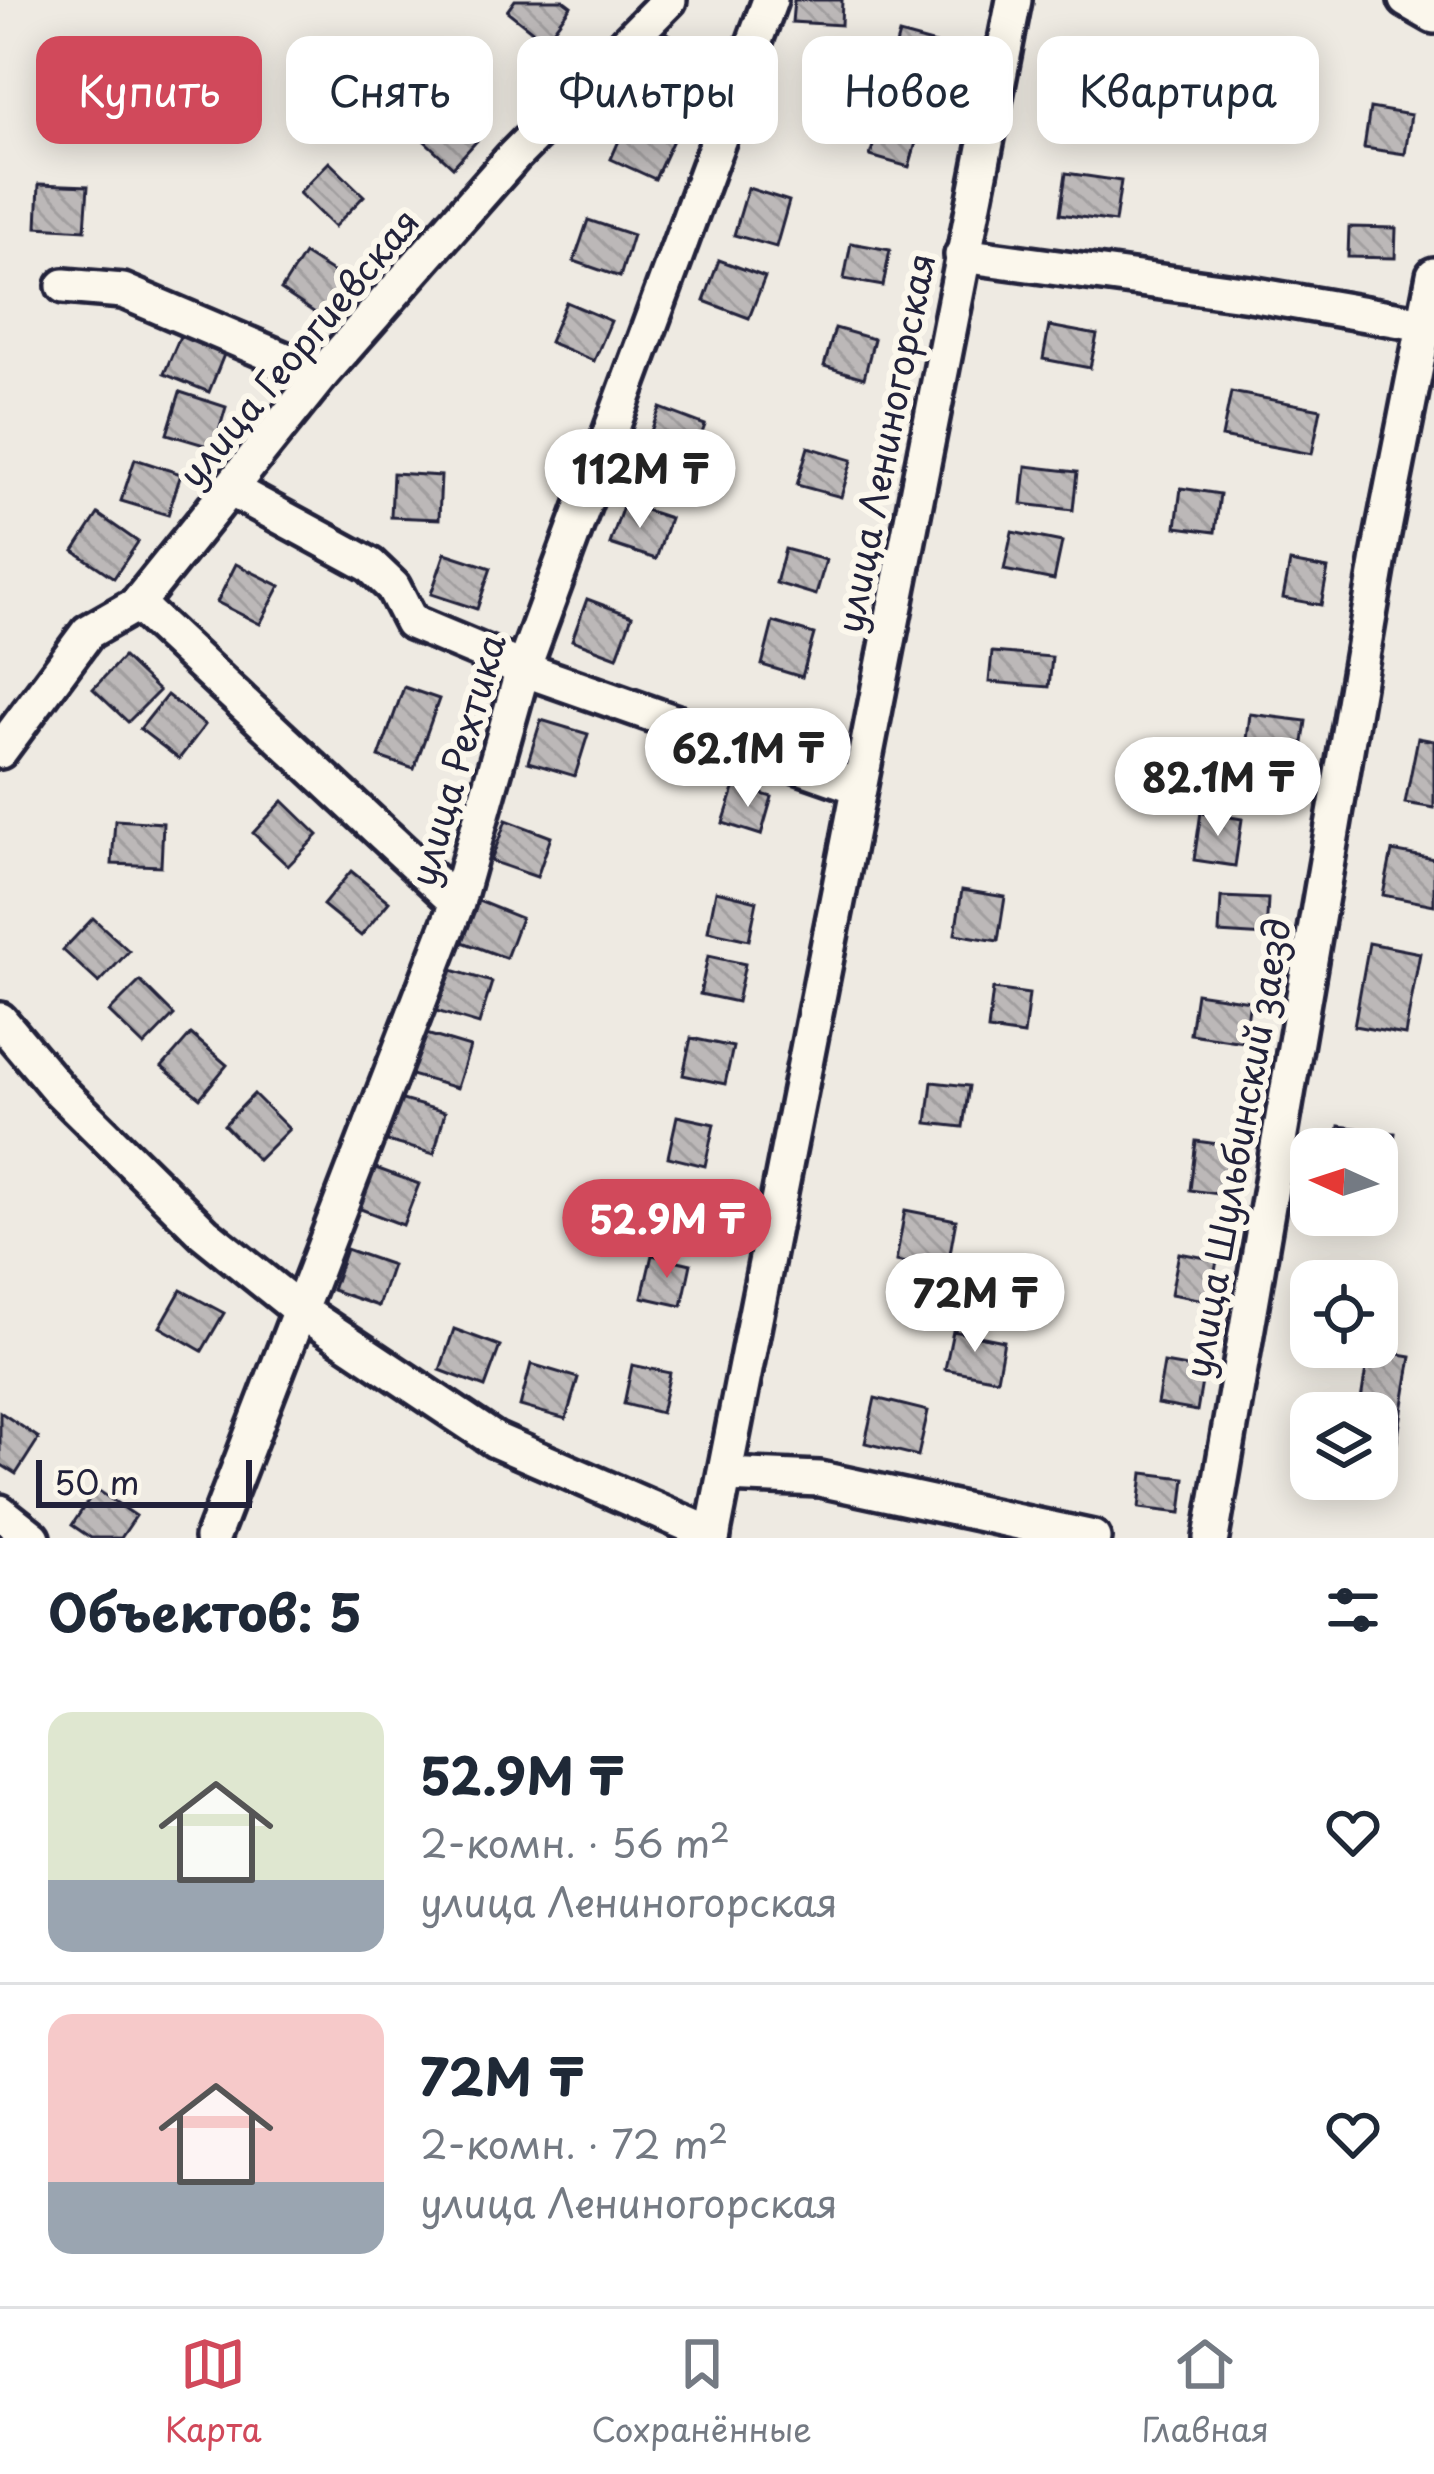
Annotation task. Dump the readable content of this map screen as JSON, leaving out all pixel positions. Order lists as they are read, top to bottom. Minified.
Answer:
{"streets":{"street":["улица Георгиевская","улица Лениногорская","улица Рехтика","улица Шульбинский заезд"]},"scale_bar":"50 m","north":"left","page":{"chip":["Купить","Снять","Фильтры","Новое","Квартира"],"price":["112M ₸","62.1M ₸","82.1M ₸","52.9M ₸","72M ₸"],"scale":"50 m","heading":"Объектов: 5","list":[{"name":"52.9M ₸","note":"2-комн. · 56 m² · улица Лениногорская"},{"name":"72M ₸","note":"2-комн. · 72 m² · улица Лениногорская"}],"tabs":["Карта","Сохранённые","Главная"]}}
